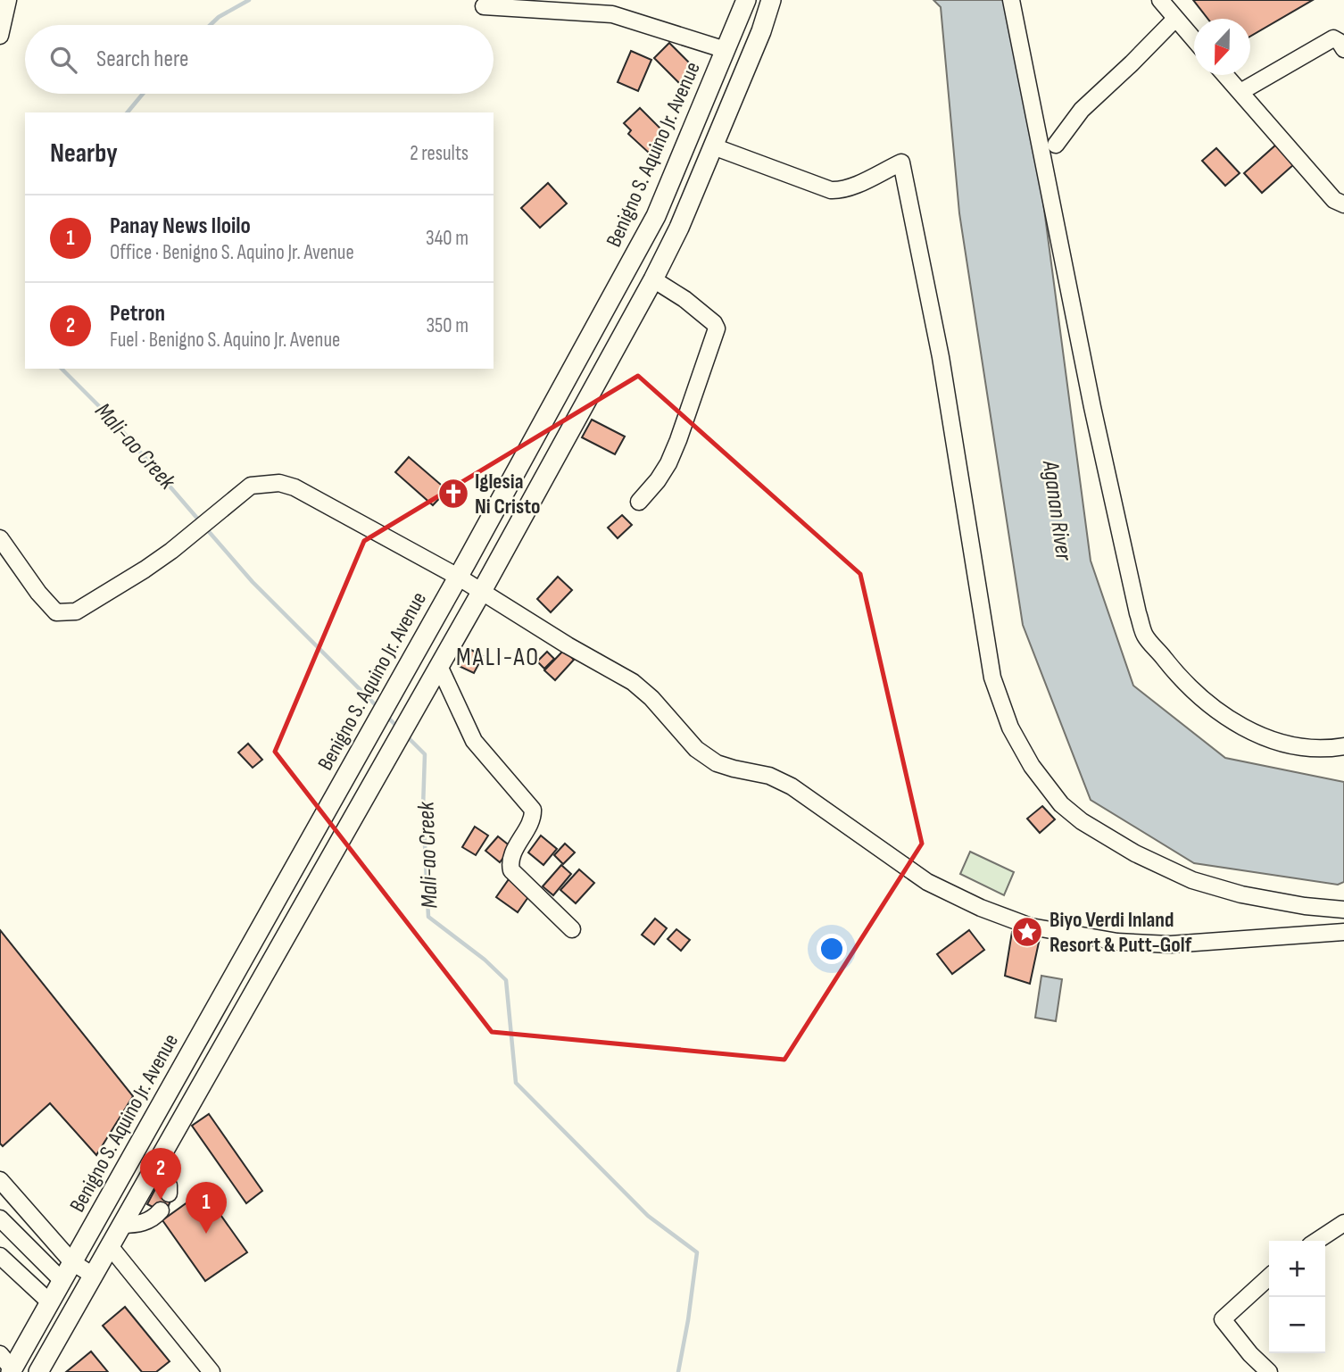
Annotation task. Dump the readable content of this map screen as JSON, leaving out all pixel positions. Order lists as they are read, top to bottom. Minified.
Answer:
{"streets":{"main road":["Benigno S. Aquino Jr. Avenue"]},"districts":["MALI-AO"],"water":["Mali-ao Creek","Aganan River"],"places":{"church":["Iglesia Ni Cristo"],"place":["Biyo Verdi Inland Resort & Putt-Golf"]},"north":"bottom","page":{"search":"Search here","heading":["Nearby","2 results"],"list":[{"mark":"1","name":"Panay News Iloilo","note":"Office · Benigno S. Aquino Jr. Avenue","value":"340 m"},{"mark":"2","name":"Petron","note":"Fuel · Benigno S. Aquino Jr. Avenue","value":"350 m"}],"pins":["2","1"],"map_buttons":["+","−"]}}
